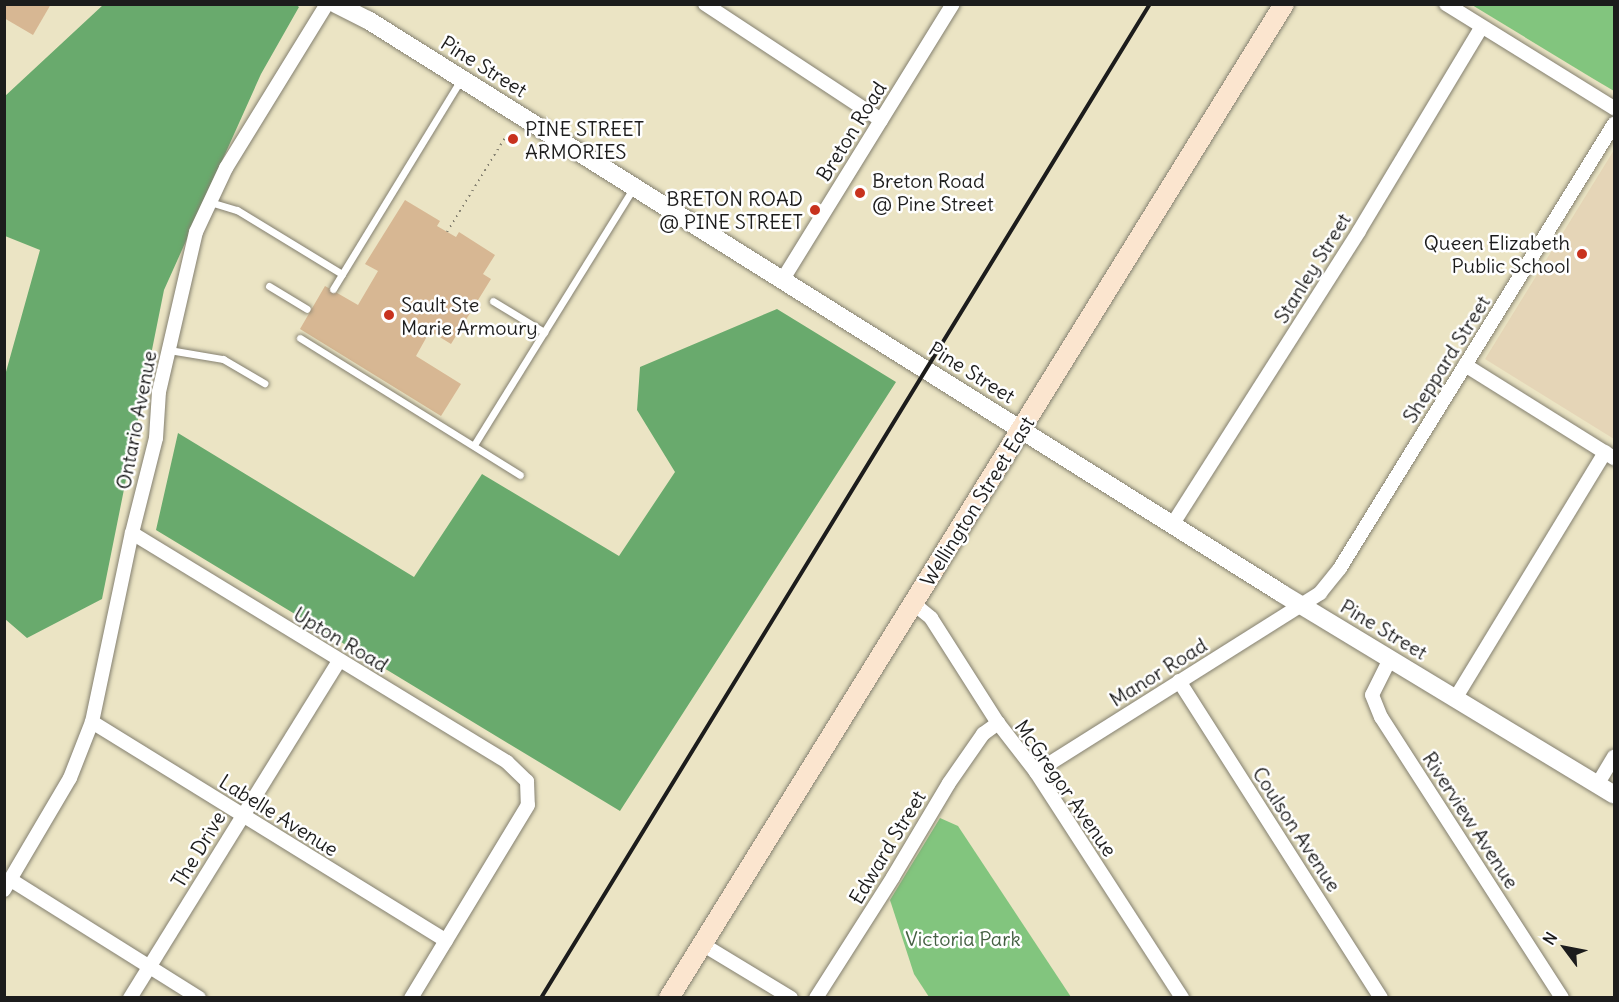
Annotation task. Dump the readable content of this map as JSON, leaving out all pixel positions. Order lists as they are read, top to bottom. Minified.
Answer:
{"streets":{"main road":["Wellington Street East"],"street":["Pine Street","Breton Road","Stanley Street","Sheppard Street","Ontario Avenue","Upton Road","Manor Road","McGregor Avenue","Labelle Avenue","Riverview Avenue","Coulson Avenue","Edward Street","The Drive"]},"crossings":[["Pine Street","Breton Road"],["Pine Street","Stanley Street"],["Pine Street","Sheppard Street"],["Pine Street","Wellington Street East"],["Pine Street","Manor Road"],["Pine Street","Riverview Avenue"],["Sheppard Street","Manor Road"],["Ontario Avenue","Upton Road"],["Ontario Avenue","Labelle Avenue"],["Wellington Street East","McGregor Avenue"],["Upton Road","Labelle Avenue"],["Upton Road","The Drive"],["Manor Road","McGregor Avenue"],["Manor Road","Coulson Avenue"],["McGregor Avenue","Edward Street"],["Labelle Avenue","The Drive"]],"parks":["Victoria Park"],"places":["PINE STREET ARMORIES","Breton Road @ Pine Street","BRETON ROAD @ PINE STREET","Queen Elizabeth Public School","Sault Ste Marie Armoury"],"north":"top left"}
